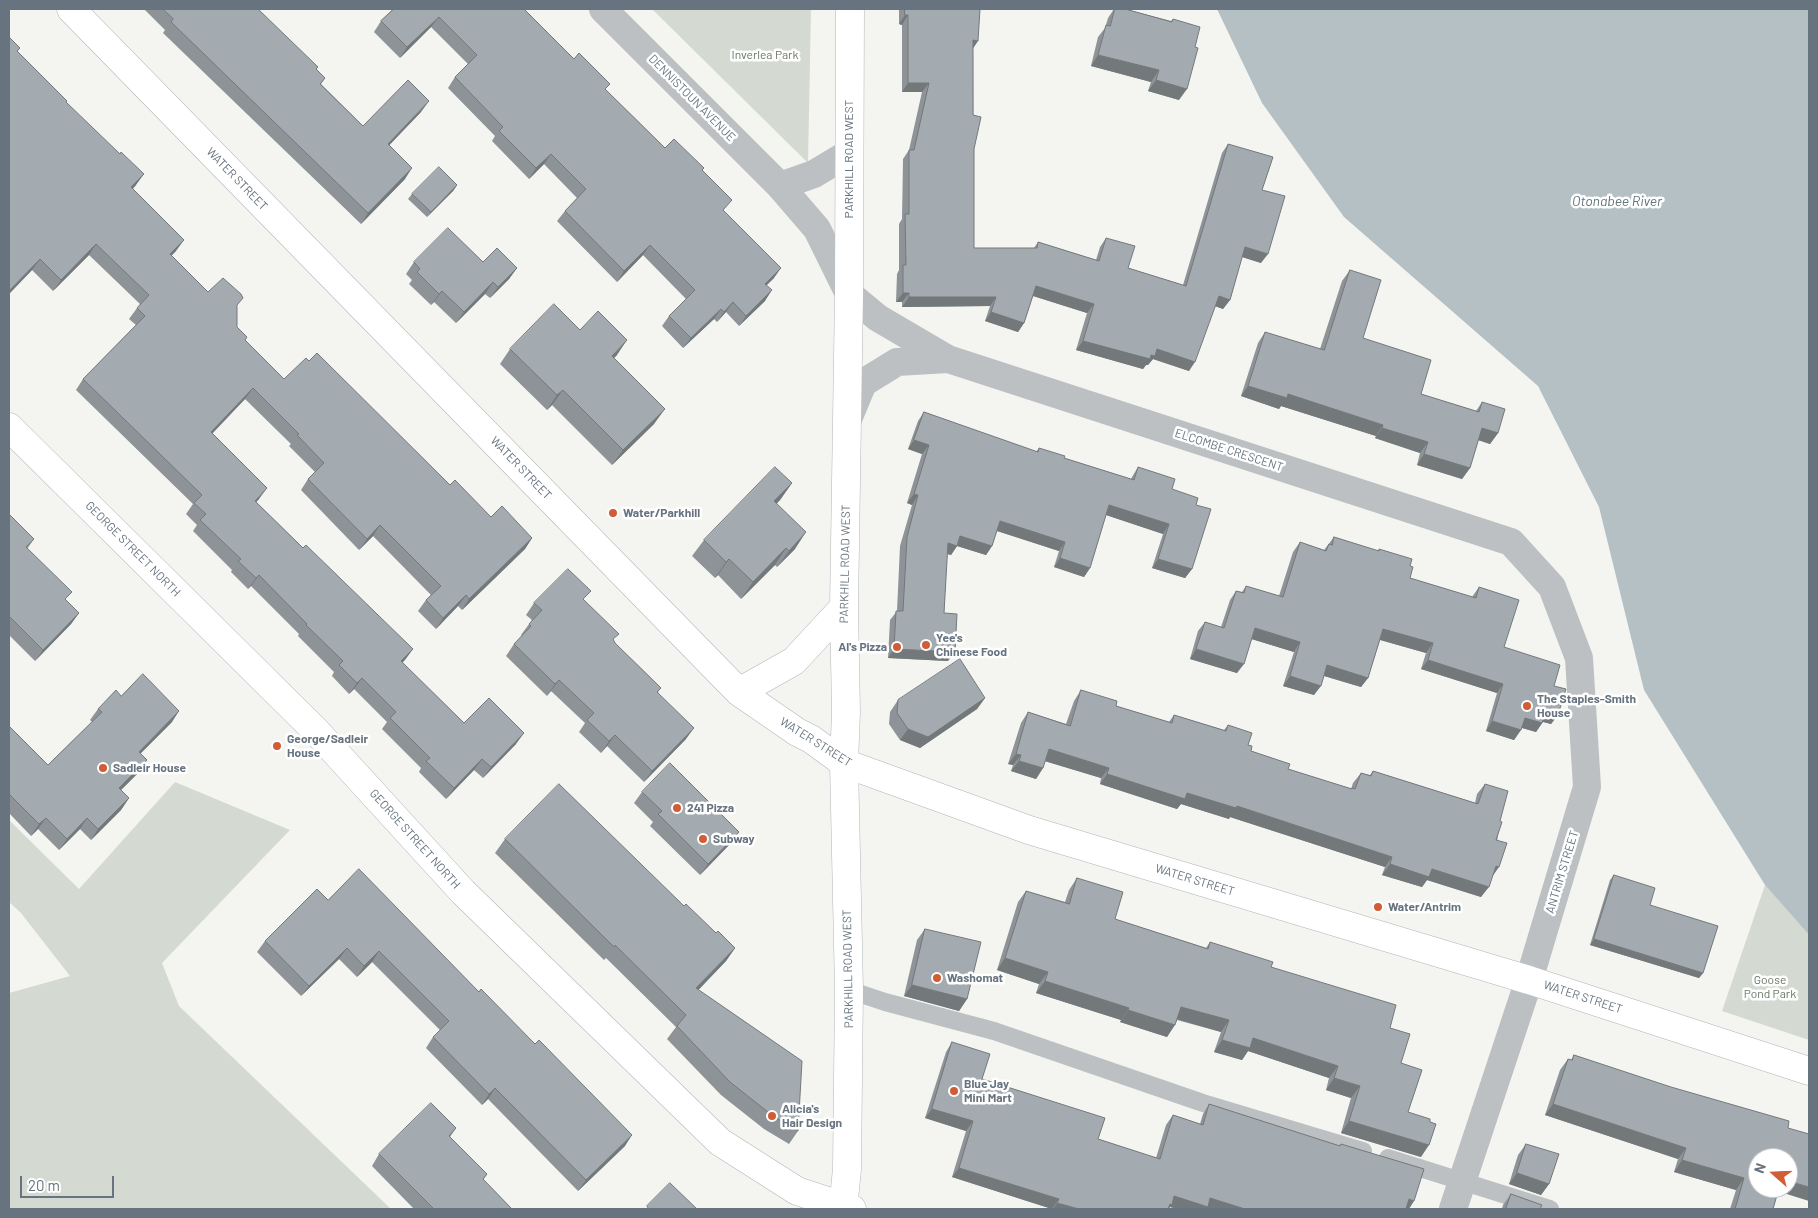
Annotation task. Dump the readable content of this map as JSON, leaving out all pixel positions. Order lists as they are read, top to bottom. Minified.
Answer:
{"streets":{"main road":["PARKHILL ROAD WEST","WATER STREET","GEORGE STREET NORTH"],"street":["DENNISTOUN AVENUE","ELCOMBE CRESCENT","ANTRIM STREET"]},"crossings":[["DENNISTOUN AVENUE","PARKHILL ROAD WEST"],["DENNISTOUN AVENUE","ELCOMBE CRESCENT"],["PARKHILL ROAD WEST","WATER STREET"],["PARKHILL ROAD WEST","ELCOMBE CRESCENT"],["PARKHILL ROAD WEST","GEORGE STREET NORTH"],["WATER STREET","ANTRIM STREET"],["ELCOMBE CRESCENT","ANTRIM STREET"]],"water":["Otonabee River"],"parks":["Inverlea Park","Goose Pond Park"],"places":["Water/Parkhill","Yee's Chinese Food","Al's Pizza","The Staples-Smith House","George/Sadleir House","Sadleir House","241 Pizza","Subway","Water/Antrim","Washomat","Blue Jay Mini Mart","Alicia's Hair Design"],"scale_bar":"20 m","north":"left"}
